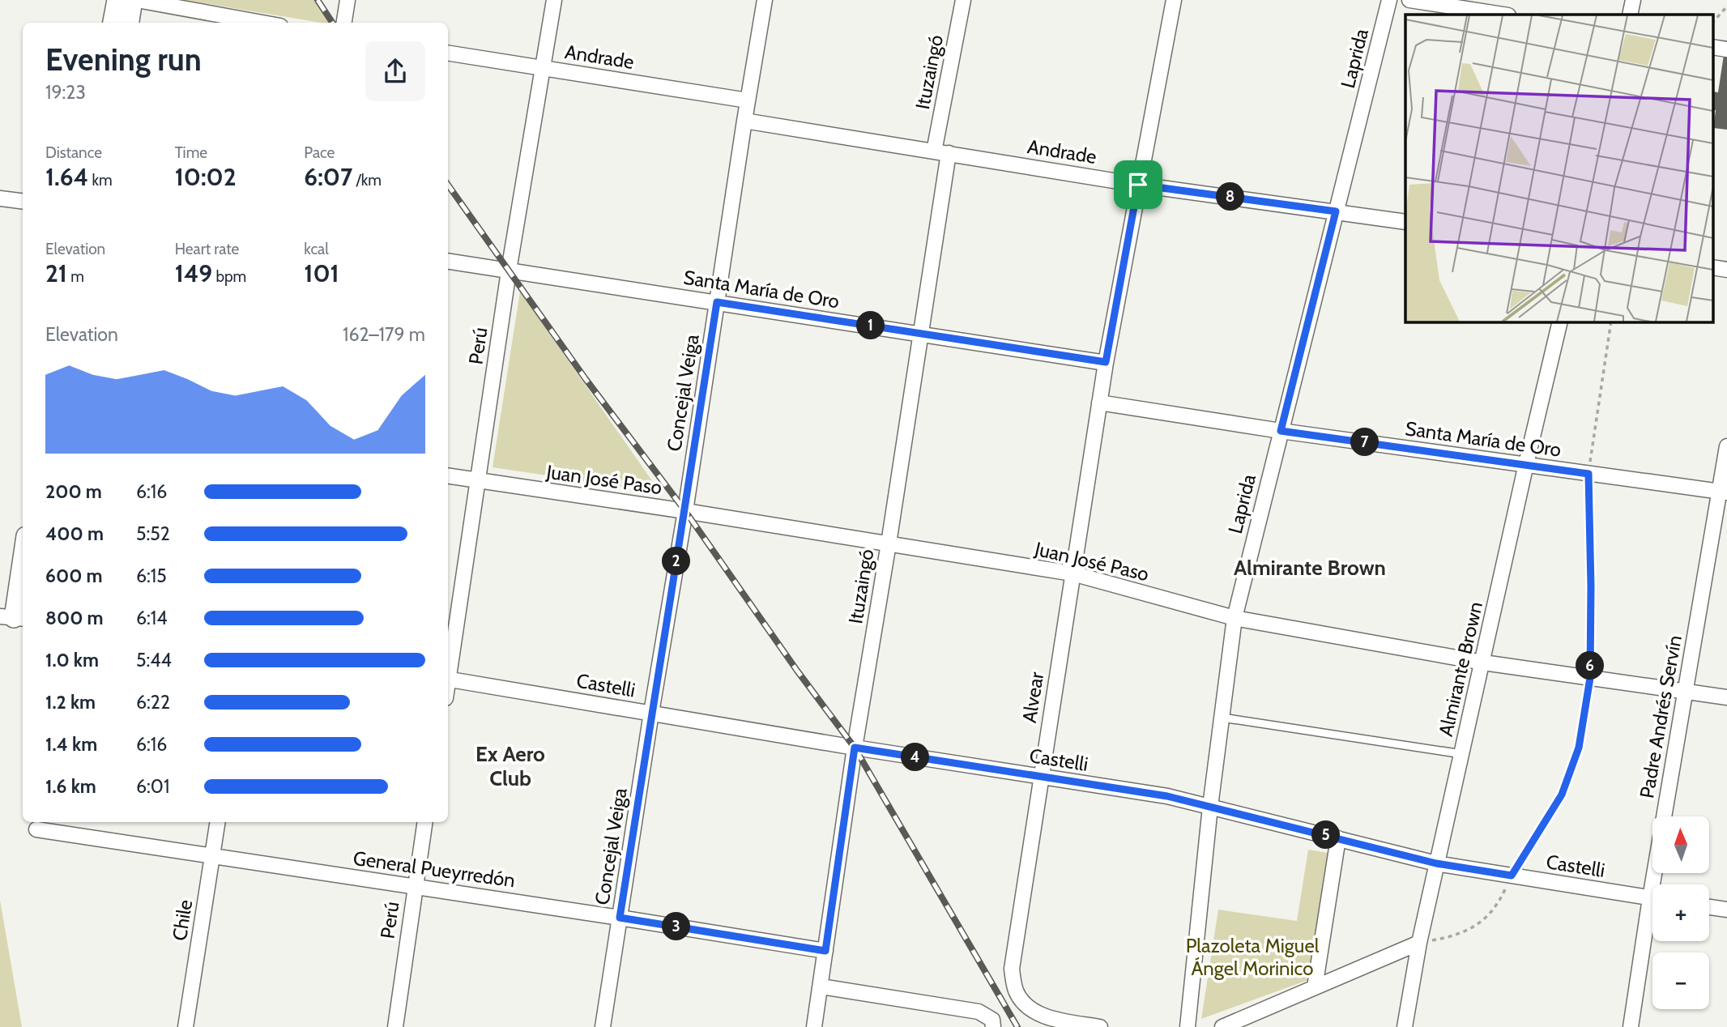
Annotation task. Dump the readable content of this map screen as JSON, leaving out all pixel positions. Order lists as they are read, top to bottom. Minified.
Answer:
{"streets":{"street":["Andrade","Laprida","Ituzaingó","Santa María de Oro","Perú","Concejal Veiga","Juan José Paso","Almirante Brown","Castelli","Alvear","Padre Andrés Servín","General Pueyrredón","Chile"]},"crossings":[["Andrade","Laprida"],["Andrade","Ituzaingó"],["Andrade","Perú"],["Andrade","Concejal Veiga"],["Andrade","Alvear"],["Laprida","Santa María de Oro"],["Laprida","Juan José Paso"],["Laprida","Castelli"],["Ituzaingó","Santa María de Oro"],["Ituzaingó","Juan José Paso"],["Ituzaingó","Castelli"],["Ituzaingó","General Pueyrredón"],["Santa María de Oro","Perú"],["Santa María de Oro","Concejal Veiga"],["Santa María de Oro","Almirante Brown"],["Santa María de Oro","Alvear"],["Santa María de Oro","Padre Andrés Servín"],["Perú","Juan José Paso"],["Perú","General Pueyrredón"],["Concejal Veiga","Juan José Paso"],["Concejal Veiga","Castelli"],["Concejal Veiga","General Pueyrredón"],["Juan José Paso","Almirante Brown"],["Juan José Paso","Alvear"],["Juan José Paso","Padre Andrés Servín"],["Almirante Brown","Castelli"],["Castelli","Alvear"],["General Pueyrredón","Chile"]],"districts":["Almirante Brown","Ex Aero Club"],"parks":["Plazoleta Miguel Ángel Morinico"],"north":"top","page":{"heading":["Evening run","19:23"],"stats":[["Distance","1.64 km"],["Time","10:02"],["Pace","6:07 /km"],["Elevation","21 m"],["Heart rate","149 bpm"],["kcal","101"]],"pins":["8","1","7","2","6","4","5","3"],"chart":["Elevation","162–179 m"],"list":[{"name":"200 m","note":"6:16"},{"name":"400 m","note":"5:52"},{"name":"600 m","note":"6:15"},{"name":"800 m","note":"6:14"},{"name":"1.0 km","note":"5:44"},{"name":"1.2 km","note":"6:22"},{"name":"1.4 km","note":"6:16"},{"name":"1.6 km","note":"6:01"}],"map_buttons":["+","−"]}}
